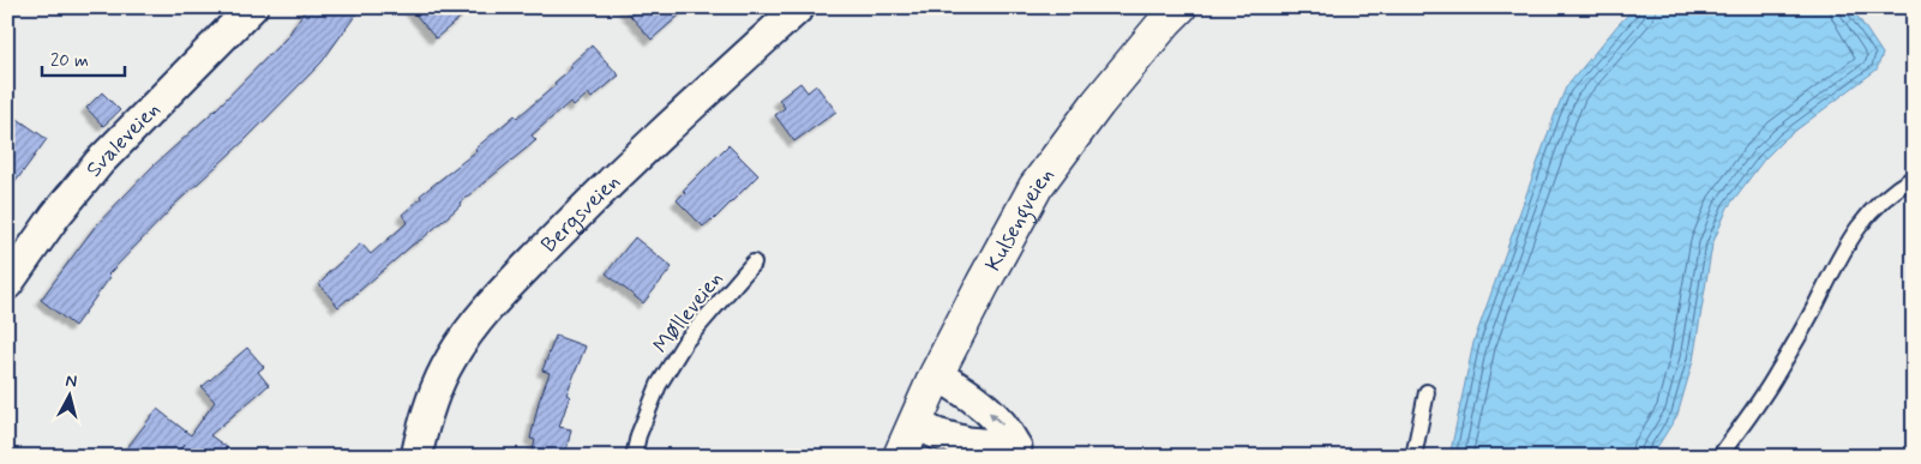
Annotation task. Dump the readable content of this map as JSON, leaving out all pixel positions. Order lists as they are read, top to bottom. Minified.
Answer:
{"streets":{"main road":["Kulsengveien"],"street":["Svaleveien","Bergsveien"],"lane":["Mølleveien"]},"scale_bar":"20 m","north":"top"}
